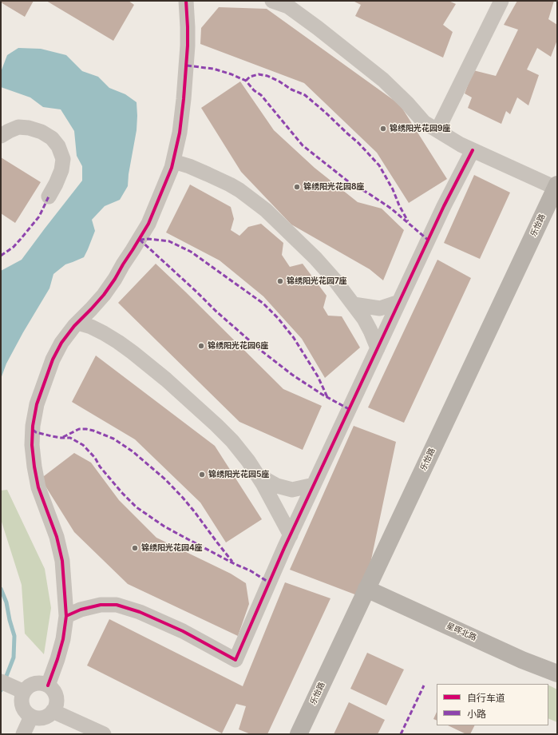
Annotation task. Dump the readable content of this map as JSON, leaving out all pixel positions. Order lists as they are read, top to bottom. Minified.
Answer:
{"streets":{"street":["乐怡路","星晖北路"]},"crossings":[["乐怡路","星晖北路"]],"places":["锦绣阳光花园9座","锦绣阳光花园8座","锦绣阳光花园7座","锦绣阳光花园6座","锦绣阳光花园5座","锦绣阳光花园4座"],"legend":["自行车道","小路"]}
